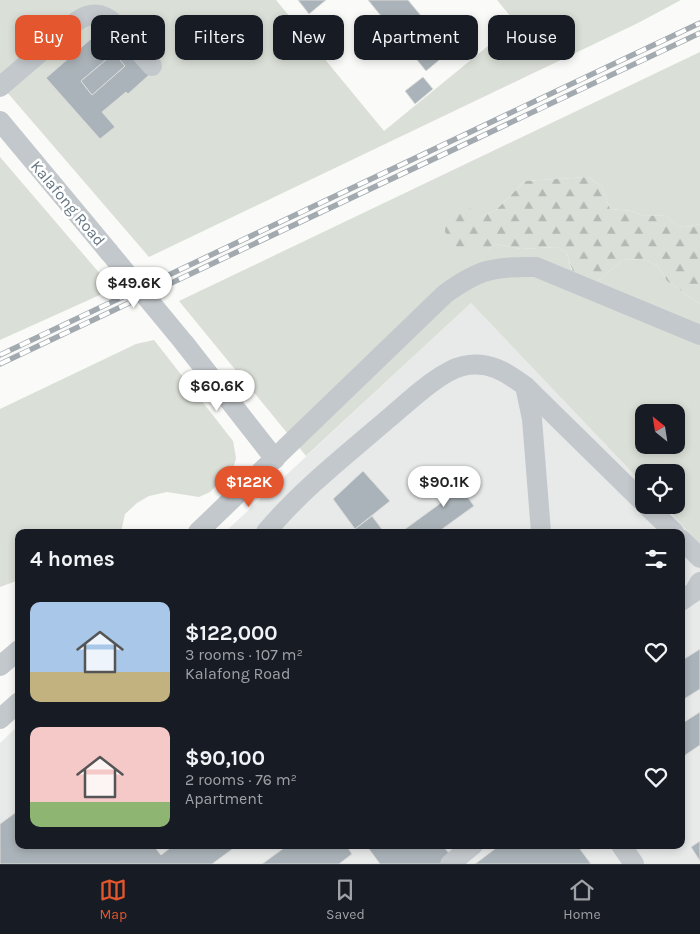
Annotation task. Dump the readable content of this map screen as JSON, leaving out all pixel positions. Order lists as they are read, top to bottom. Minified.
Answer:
{"streets":{"street":["Kalafong Road"]},"north":"top left","page":{"chip":["Buy","Rent","Filters","New","Apartment","House"],"price":["$49.6K","$60.6K","$122K","$90.1K"],"heading":"4 homes","list":[{"name":"$122,000","note":"3 rooms · 107 m² · Kalafong Road"},{"name":"$90,100","note":"2 rooms · 76 m² · Apartment"}],"tabs":["Map","Saved","Home"]}}
